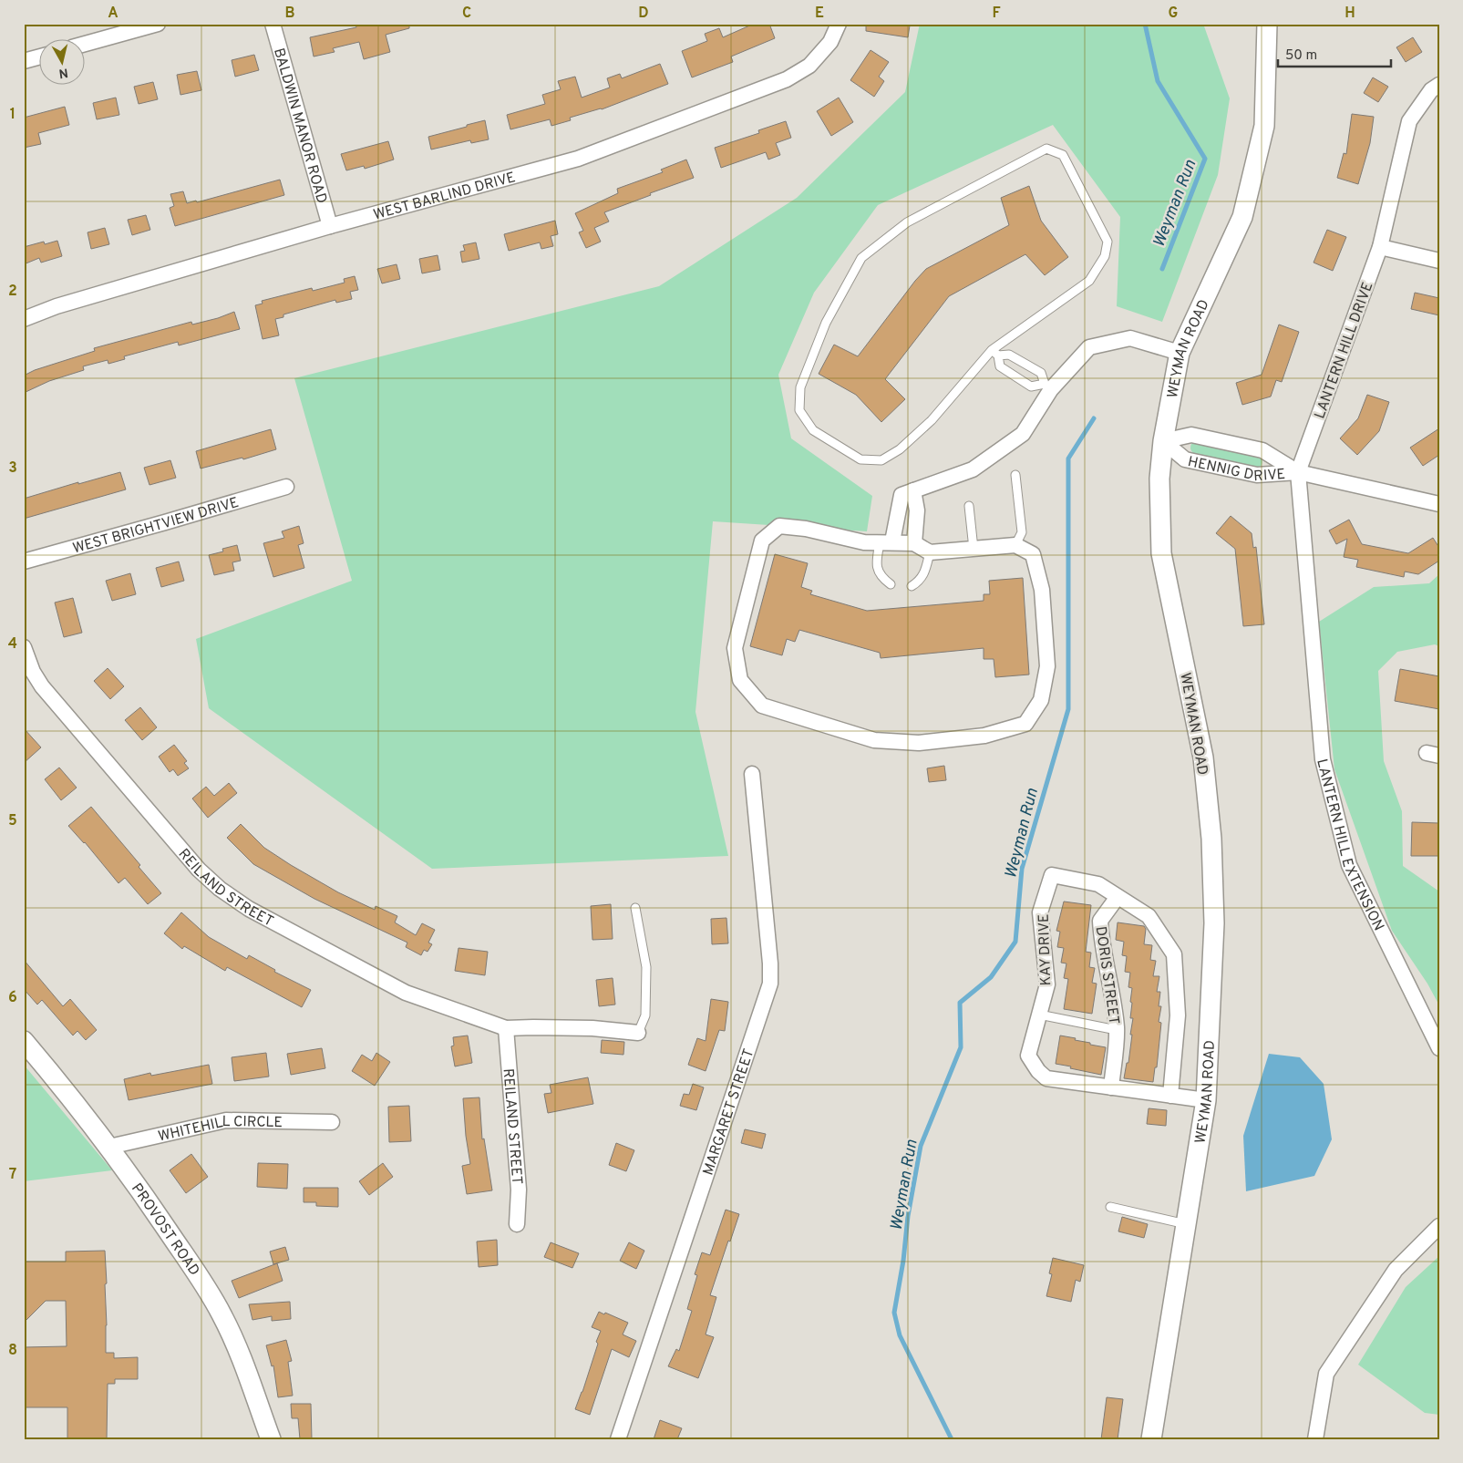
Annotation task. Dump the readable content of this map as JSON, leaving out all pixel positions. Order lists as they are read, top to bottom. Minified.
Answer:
{"streets":{"street":["BALDWIN MANOR ROAD","WEST BARLIND DRIVE","WEYMAN ROAD","LANTERN HILL DRIVE","HENNIG DRIVE","WEST BRIGHTVIEW DRIVE","LANTERN HILL EXTENSION","REILAND STREET","KAY DRIVE","DORIS STREET","MARGARET STREET","WHITEHILL CIRCLE","PROVOST ROAD"]},"crossings":[["BALDWIN MANOR ROAD","WEST BARLIND DRIVE"],["WEYMAN ROAD","HENNIG DRIVE"],["WEYMAN ROAD","KAY DRIVE"],["LANTERN HILL DRIVE","HENNIG DRIVE"],["LANTERN HILL DRIVE","LANTERN HILL EXTENSION"],["KAY DRIVE","DORIS STREET"],["WHITEHILL CIRCLE","PROVOST ROAD"]],"water":["Weyman Run"],"scale_bar":"50 m","north":"bottom","grid":{"columns":["A","B","C","D","E","F","G","H"],"rows":["1","2","3","4","5","6","7","8"]}}
